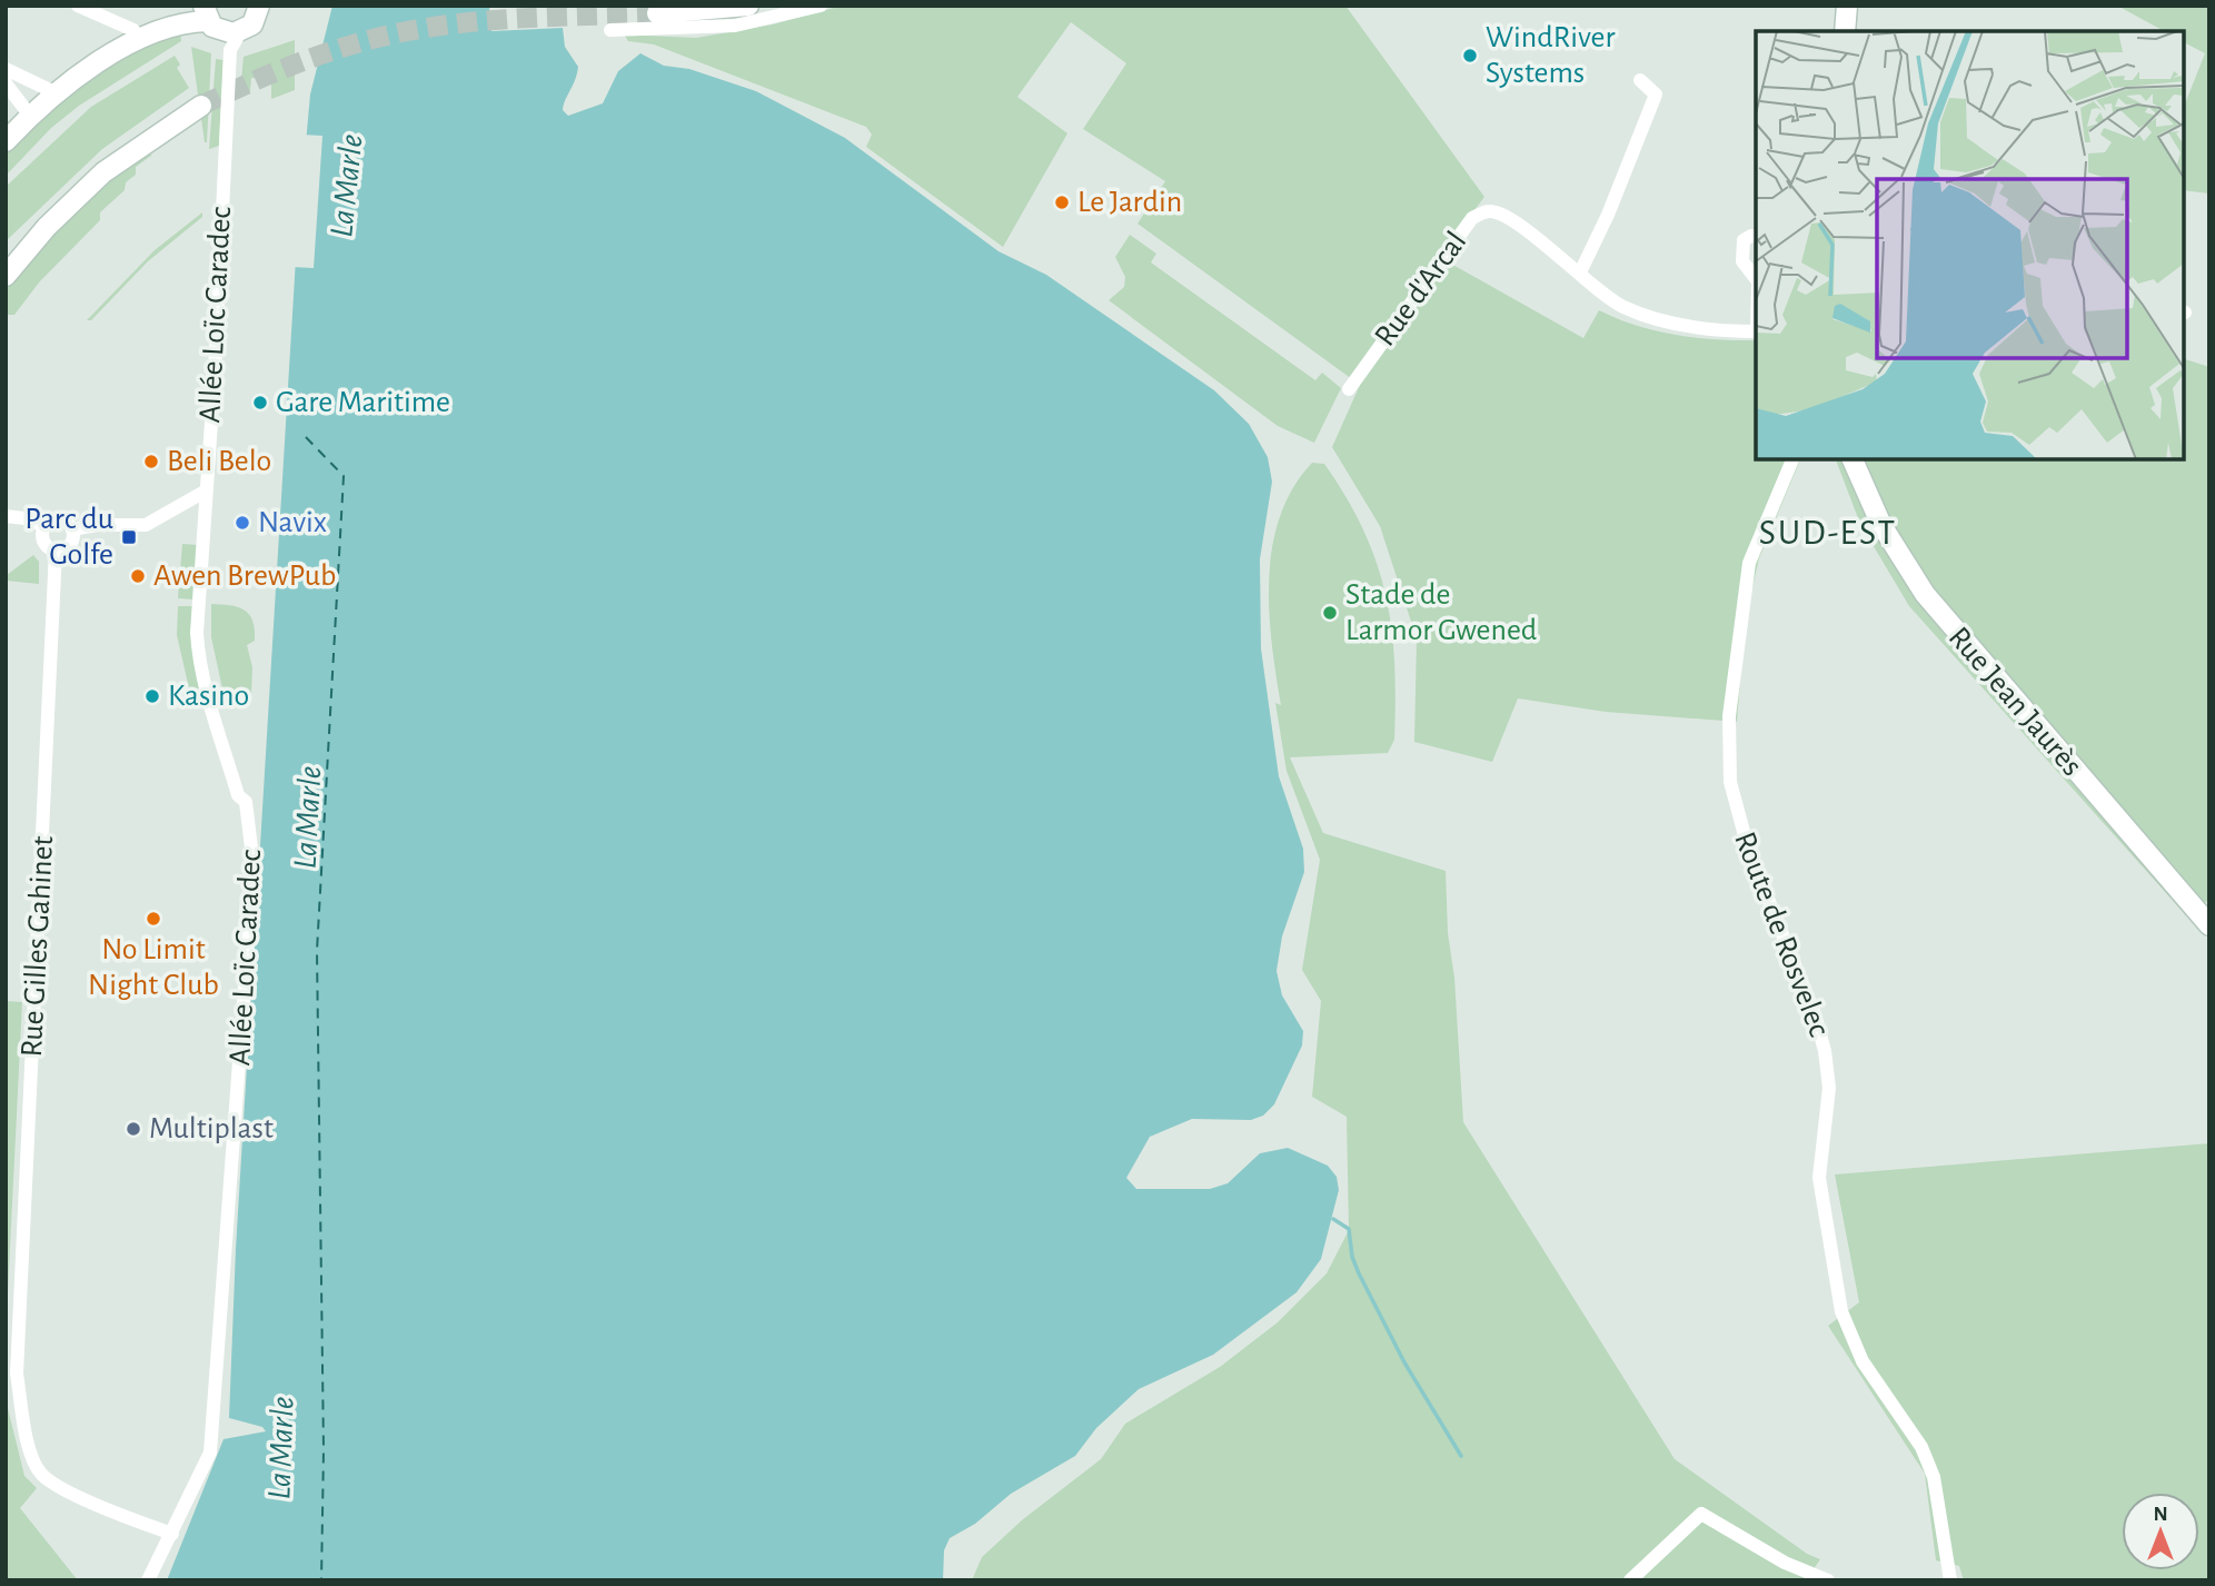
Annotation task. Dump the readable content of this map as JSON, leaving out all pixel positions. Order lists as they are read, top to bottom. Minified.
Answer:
{"streets":{"main road":["Rue Jean Jaurès"],"street":["Rue d'Arcal","Allée Loïc Caradec","Route de Rosvelec","Rue Gilles Gahinet"]},"crossings":[["Allée Loïc Caradec","Rue Gilles Gahinet"]],"districts":["SUD-EST"],"water":["La Marle"],"places":{"other":["WindRiver Systems","Le Jardin","Gare Maritime","Beli Belo","Navix","Awen BrewPub","Stade de Larmor Gwened","Kasino","No Limit Night Club","Multiplast"],"transit":["Parc du Golfe"]},"north":"top"}
